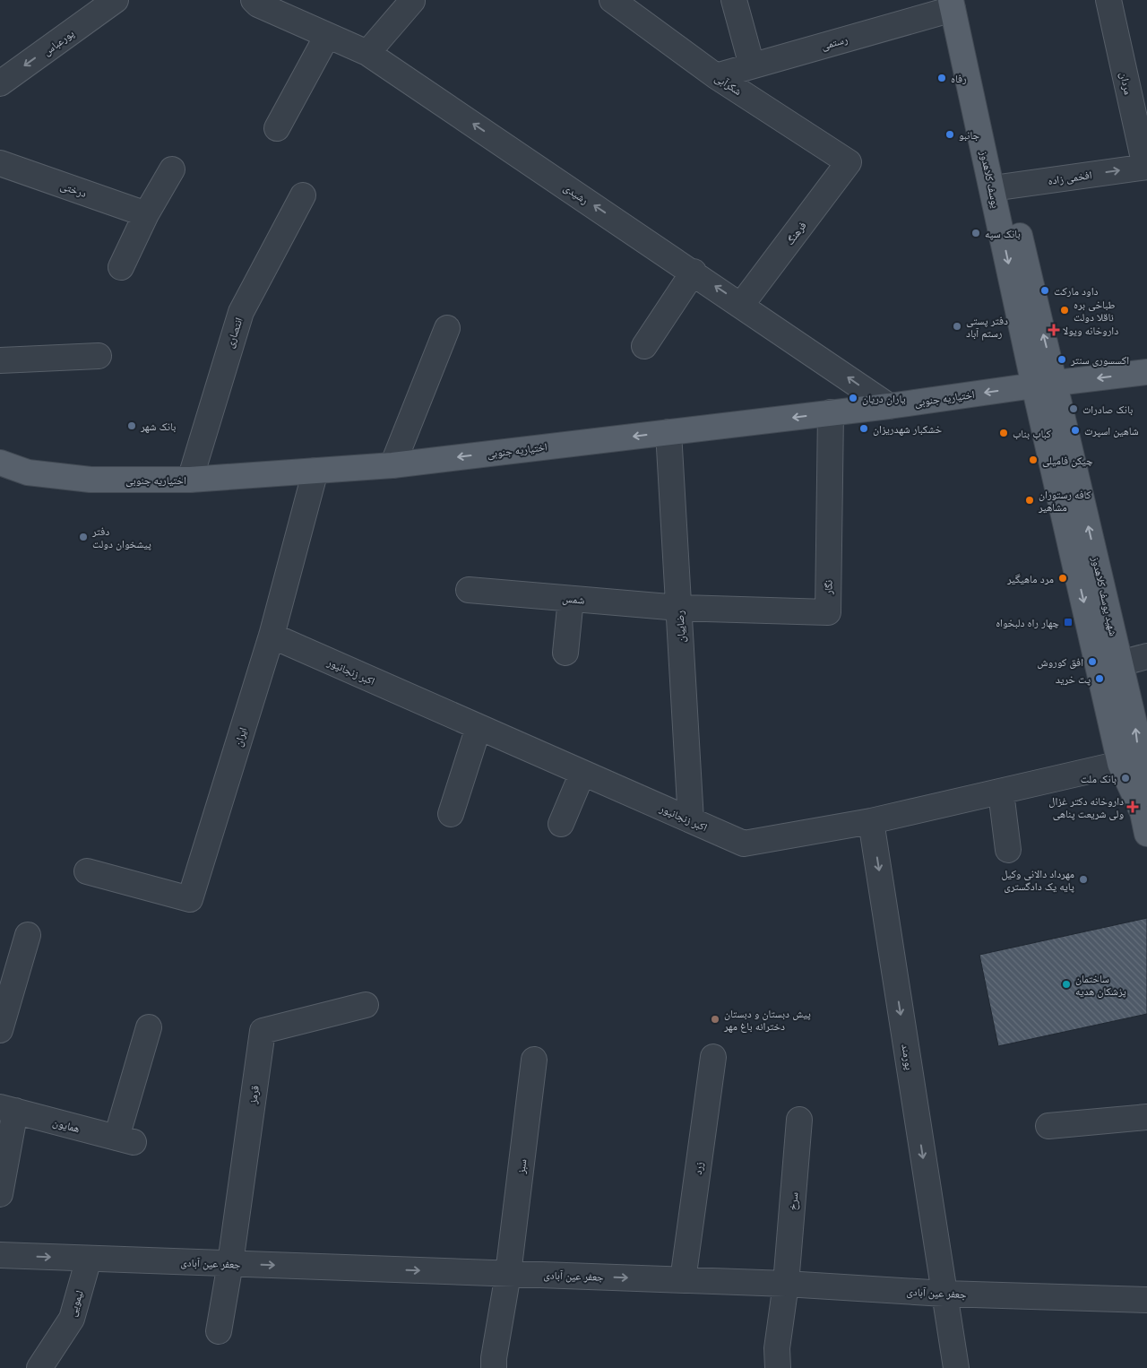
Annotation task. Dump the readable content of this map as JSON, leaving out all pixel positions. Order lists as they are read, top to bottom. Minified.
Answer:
{"streets":{"main road":["یوسف کلاهدوز","اختیاریه جنوبی","شهید یوسف کلاهدوز"],"street":["پورعباس","رستمی","مردان","شکرآبی","افخمی زاده","درختی","رشیدی","فرهنگ","انتصاری","نگار","شمس","رضاییان","اکبر زنجانپور","ایران","پورمند","قرمز","همایون","سبز","زرد","سرخ","جعفر عین آبادی","لیمویی"]},"crossings":[["رستمی","شکرآبی"],["رستمی","یوسف کلاهدوز"],["مردان","افخمی زاده"],["شکرآبی","فرهنگ"],["افخمی زاده","یوسف کلاهدوز"],["یوسف کلاهدوز","اختیاریه جنوبی"],["یوسف کلاهدوز","شهید یوسف کلاهدوز"],["رشیدی","فرهنگ"],["رشیدی","اختیاریه جنوبی"],["انتصاری","اختیاریه جنوبی"],["اختیاریه جنوبی","نگار"],["اختیاریه جنوبی","شهید یوسف کلاهدوز"],["اختیاریه جنوبی","رضاییان"],["اختیاریه جنوبی","ایران"],["نگار","شمس"],["نگار","رضاییان"],["شهید یوسف کلاهدوز","اکبر زنجانپور"],["شمس","رضاییان"],["رضاییان","اکبر زنجانپور"],["اکبر زنجانپور","ایران"],["اکبر زنجانپور","پورمند"],["پورمند","جعفر عین آبادی"],["قرمز","جعفر عین آبادی"],["سبز","جعفر عین آبادی"],["زرد","جعفر عین آبادی"],["سرخ","جعفر عین آبادی"],["جعفر عین آبادی","لیمویی"]],"one_way":["افخمی زاده","رشیدی","اختیاریه جنوبی","پورمند","جعفر عین آبادی"],"places":{"other":["رفاه","جانبو","بانک سپه","داود مارکت","طباخی بره ناقلا دولت","دفتر پستی رستم آباد","اکسسوری سنتر","یاران دریان","بانک صادرات","بانک شهر","خشکبار شهدریزان","شاهین اسپرت","کباب بناب","چیکن فامیلی","کافه رستوران مشاهیر","دفتر پیشخوان دولت","مرد ماهیگیر","افق کوروش","پت خرید","بانک ملت","مهرداد دالانی وکیل پایه یک دادگستری","ساختمان پزشکان هدیه","پیش دبستان و دبستان دخترانه باغ مهر"],"health":["داروخانه ویولا","داروخانه دکتر غزال ولی شریعت پناهی"],"transit":["چهار راه دلبخواه"]}}
